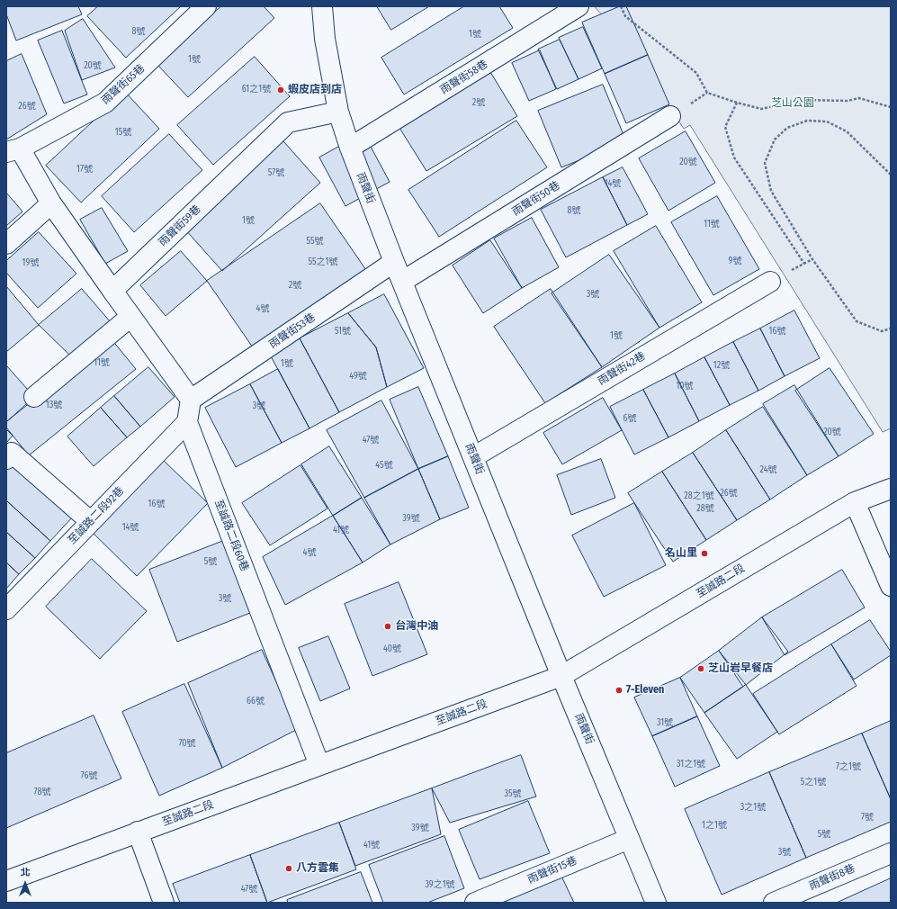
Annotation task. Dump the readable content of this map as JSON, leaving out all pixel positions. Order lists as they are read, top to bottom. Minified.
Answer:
{"streets":{"street":["雨聲街58巷","雨聲街65巷","雨聲街","雨聲街50巷","雨聲街59巷","雨聲街53巷","雨聲街42巷","至誠路二段92巷","至誠路二段60巷","至誠路二段","雨聲街15巷","雨聲街8巷"]},"crossings":[["雨聲街58巷","雨聲街"],["雨聲街","雨聲街50巷"],["雨聲街","雨聲街59巷"],["雨聲街","雨聲街53巷"],["雨聲街","雨聲街42巷"],["雨聲街","至誠路二段"],["雨聲街","雨聲街15巷"],["至誠路二段92巷","至誠路二段60巷"],["至誠路二段60巷","至誠路二段"]],"parks":["芝山公園"],"places":["蝦皮店到店","名山里","台灣中油","芝山岩早餐店","7-Eleven","八方雲集"],"house_numbers":["8號","1號","1號","20號","61之1號","2號","26號","15號","20號","17號","57號","14號","8號","1號","11號","55號","9號","55之1號","19號","2號","3號","4號","51號","16號","1號","11號","1號","12號","49號","10號","13號","3號","6號","20號","47號","45號","24號","26號","28之1號","16號","28號","39號","14號","41號","4號","5號","3號","40號","66號","31號","70號","31之1號","7之1號","76號","5之1號","78號","35號","3之1號","7號","1之1號","39號","5號","41號","3號","39之1號","47號"],"north":"top"}
